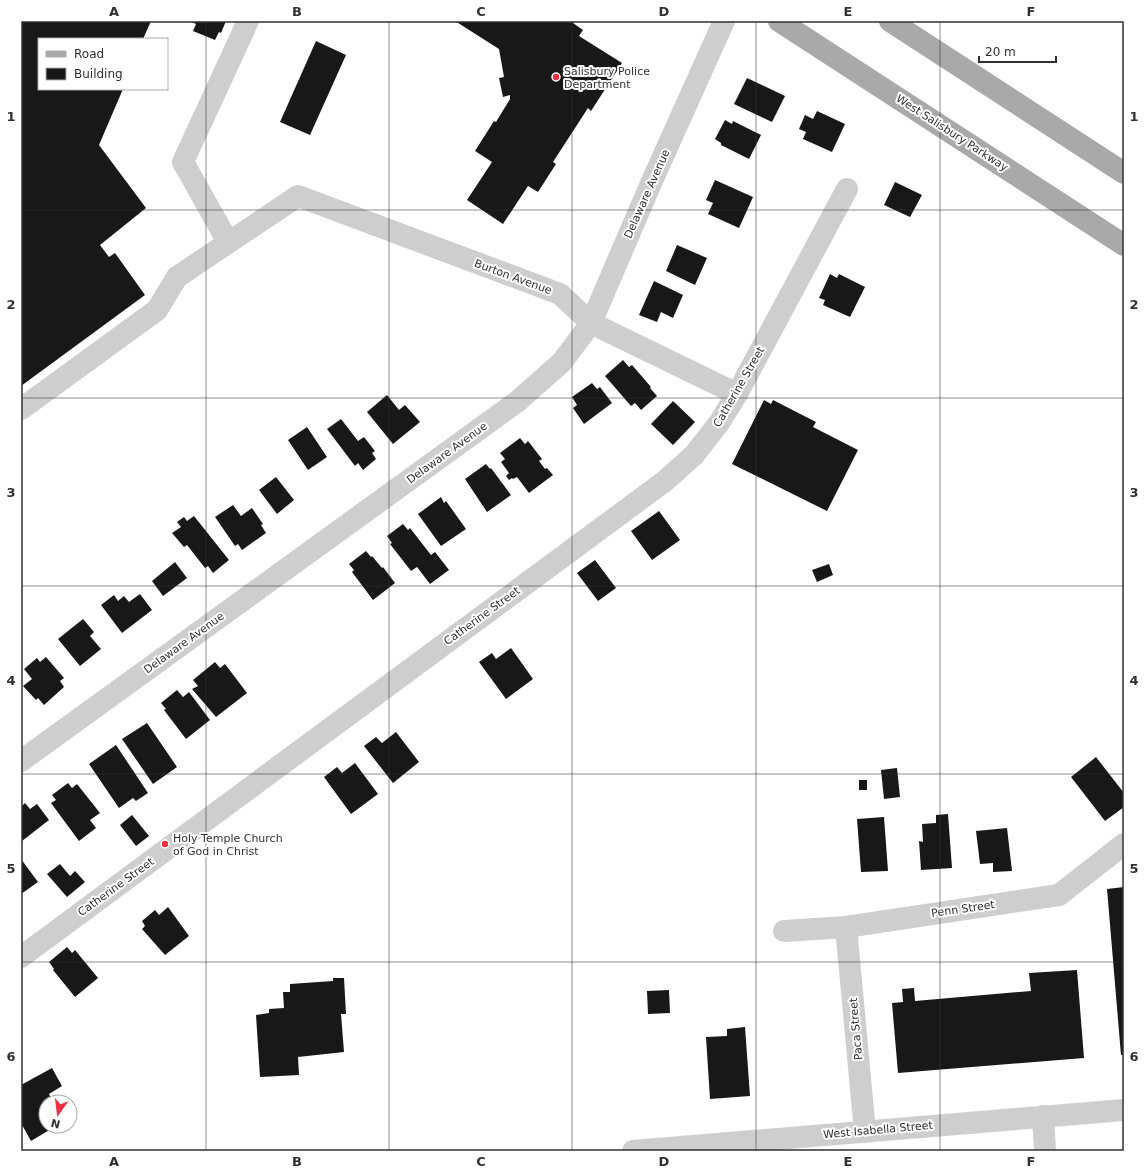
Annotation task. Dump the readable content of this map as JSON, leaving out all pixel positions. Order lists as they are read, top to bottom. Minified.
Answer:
{"streets":{"main road":["West Salisbury Parkway"],"street":["Delaware Avenue","Burton Avenue","Catherine Street","Penn Street","Paca Street","West Isabella Street"]},"crossings":[["Delaware Avenue","Burton Avenue"],["Burton Avenue","Catherine Street"],["Penn Street","Paca Street"],["Paca Street","West Isabella Street"]],"places":["Salisbury Police Department","Holy Temple Church of God in Christ"],"legend":["Road","Building"],"scale_bar":"20 m","north":"bottom","grid":{"columns":["A","B","C","D","E","F"],"rows":["1","2","3","4","5","6"]}}
